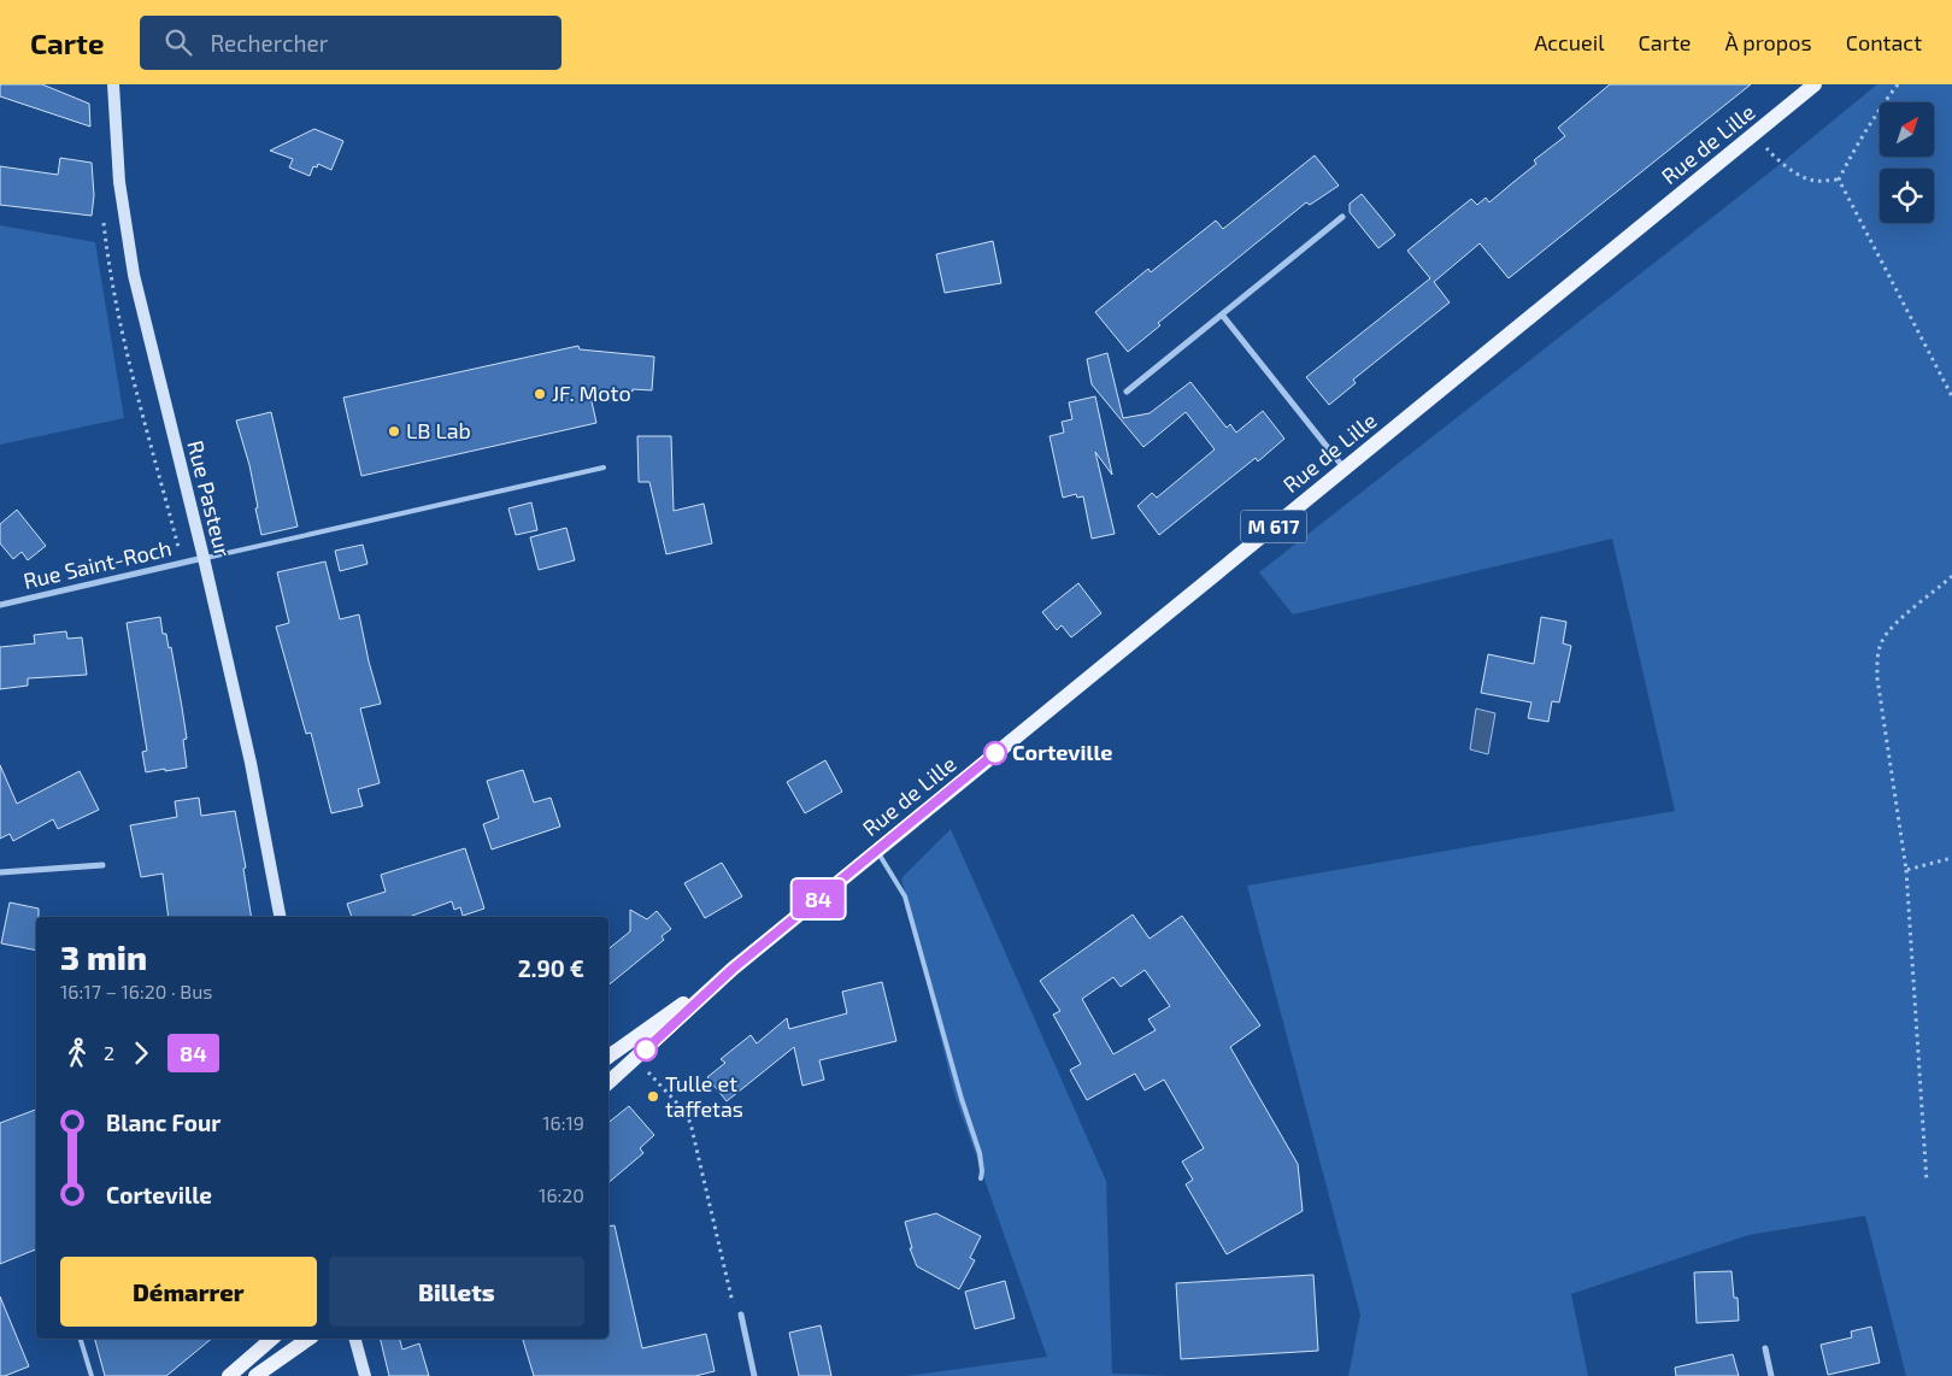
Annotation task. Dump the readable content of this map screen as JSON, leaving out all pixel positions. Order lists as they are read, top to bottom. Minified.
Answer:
{"streets":{"main road":["Rue de Lille","Rue Pasteur","M 617"],"street":["Rue Saint-Roch"]},"crossings":[["Rue Pasteur","Rue Saint-Roch"]],"places":["JF. Moto","LB Lab","Corteville","Tulle et taffetas"],"lines":["bus line 84"],"north":"top right","page":{"header":"Carte","search":"Rechercher","nav":["Accueil","Carte","À propos","Contact"],"on_map":"84","heading":["3 min","16:17 – 16:20 · Bus","2.90 €"],"legs":["2","84"],"list":[{"name":"Blanc Four","value":"16:19"},{"name":"Corteville","value":"16:20"}],"buttons":["Démarrer","Billets"]}}
